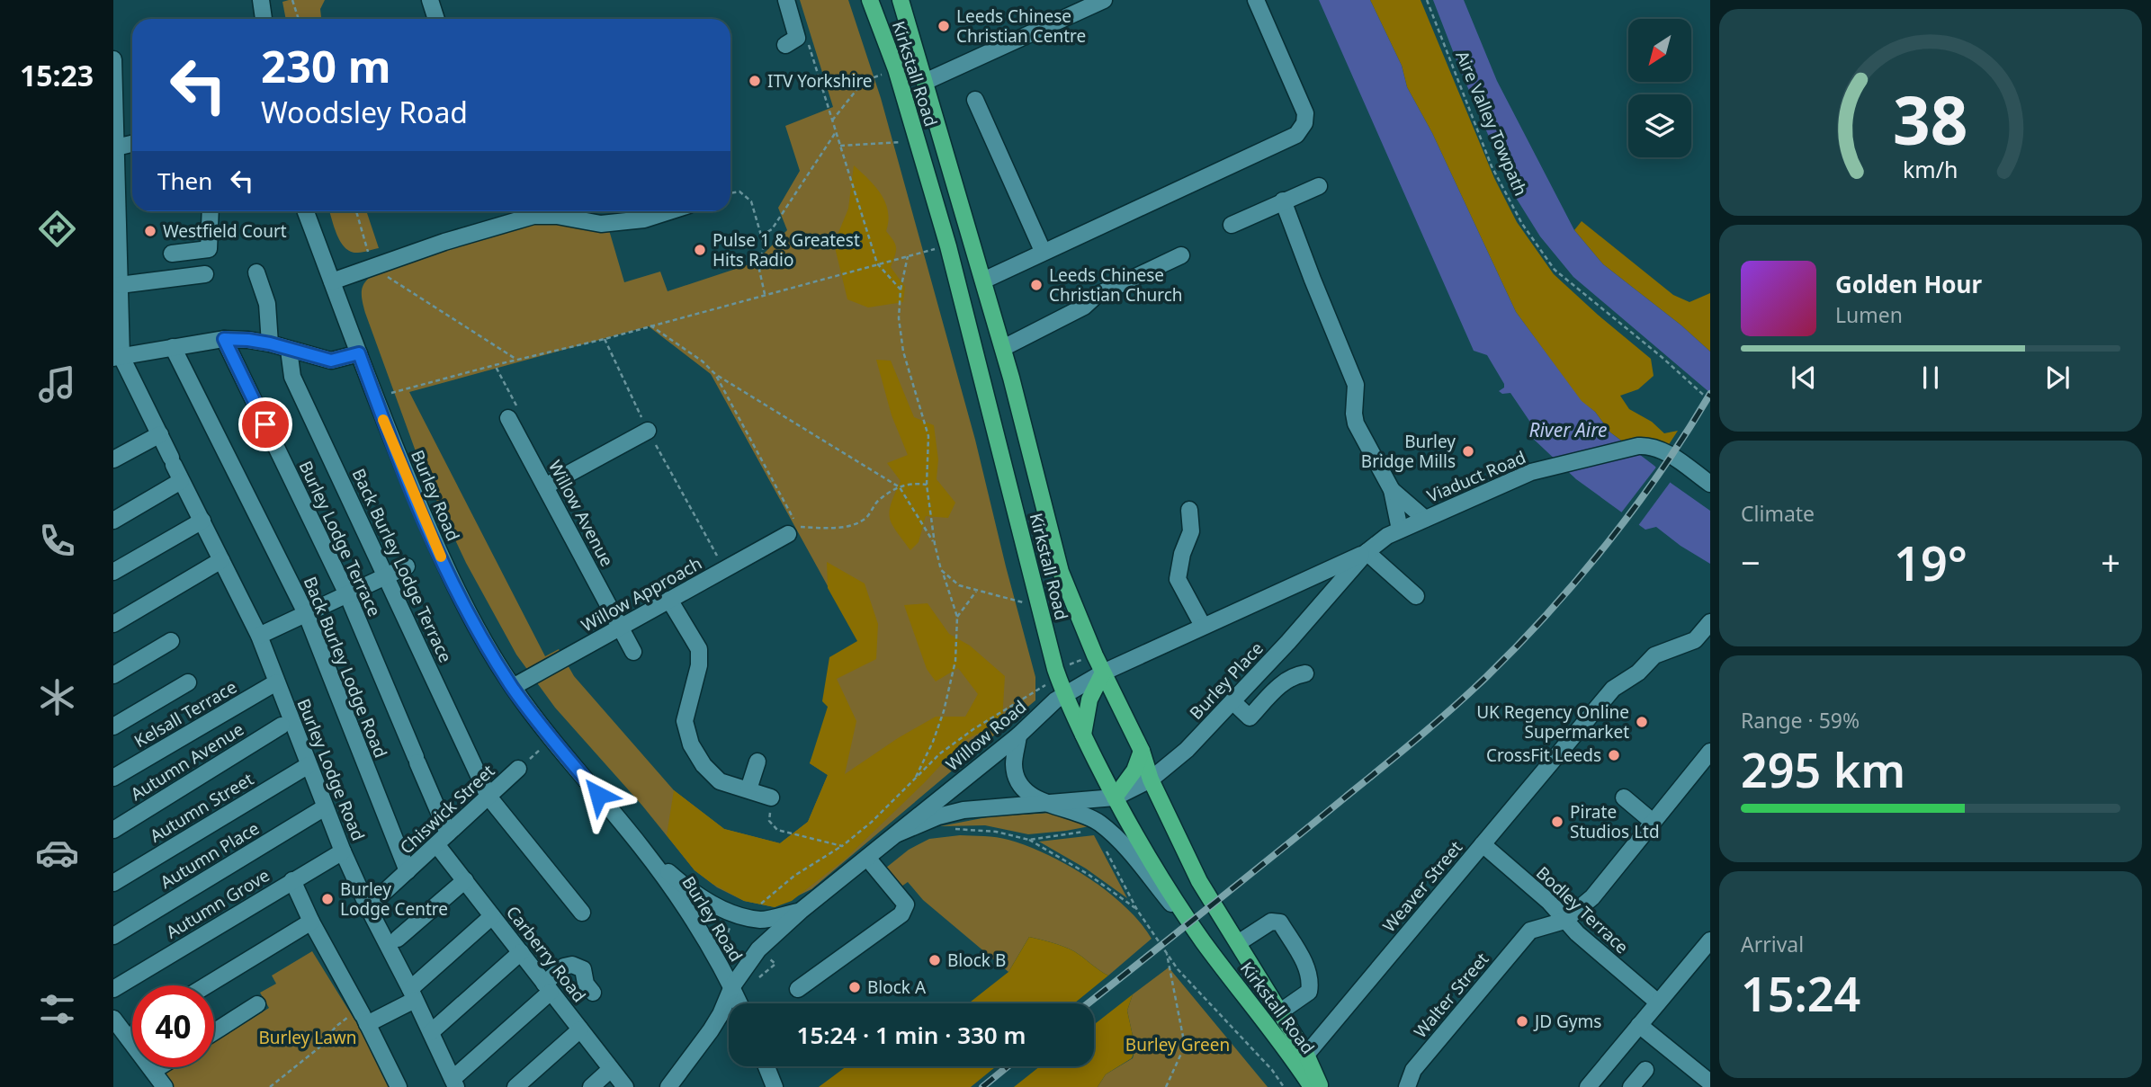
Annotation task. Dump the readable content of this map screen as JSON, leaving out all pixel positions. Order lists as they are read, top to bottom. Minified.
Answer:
{"streets":{"main road":["Kirkstall Road"],"street":["Viaduct Road","Burley Road","Willow Avenue","Burley Lodge Terrace","Back Burley Lodge Terrace","Willow Approach","Back Burley Lodge Road","Burley Place","Kelsall Terrace","Willow Road","Autumn Avenue","Burley Lodge Road","Autumn Street","Chiswick Street","Autumn Place","Weaver Street","Autumn Grove","Bodley Terrace","Carberry Road","Walter Street"],"path":["Aire Valley Towpath"]},"crossings":[["Kirkstall Road","Burley Place"],["Kirkstall Road","Willow Road"],["Kirkstall Road","Weaver Street"],["Viaduct Road","Burley Place"],["Burley Road","Willow Approach"],["Burley Road","Willow Road"],["Burley Road","Chiswick Street"],["Willow Avenue","Willow Approach"],["Burley Lodge Terrace","Chiswick Street"],["Burley Lodge Terrace","Carberry Road"],["Back Burley Lodge Terrace","Chiswick Street"],["Back Burley Lodge Road","Chiswick Street"],["Burley Place","Willow Road"],["Kelsall Terrace","Burley Lodge Road"],["Burley Lodge Road","Autumn Street"],["Burley Lodge Road","Chiswick Street"],["Burley Lodge Road","Autumn Place"],["Burley Lodge Road","Autumn Grove"],["Chiswick Street","Carberry Road"],["Weaver Street","Bodley Terrace"],["Bodley Terrace","Walter Street"]],"water":["River Aire"],"parks":["Burley Lawn","Burley Green"],"places":["Leeds Chinese Christian Centre","ITV Yorkshire","Westfield Court","Pulse 1 & Greatest Hits Radio","Leeds Chinese Christian Church","Burley Bridge Mills","UK Regency Online Supermarket","CrossFit Leeds","Pirate Studios Ltd","Burley Lodge Centre","Block B","Block A","JD Gyms"],"north":"bottom left","page":{"tabs":"15:23","turn":["230 m","Woodsley Road"],"then":"Then","song":["Golden Hour","Lumen"],"tile":["Climate",["Range · 59%","295 km"],["Arrival","15:24"]],"heat":["−","19°","+"],"limit":"40","trip":"15:24 · 1 min · 330 m","gauge":["38","km/h"]}}
